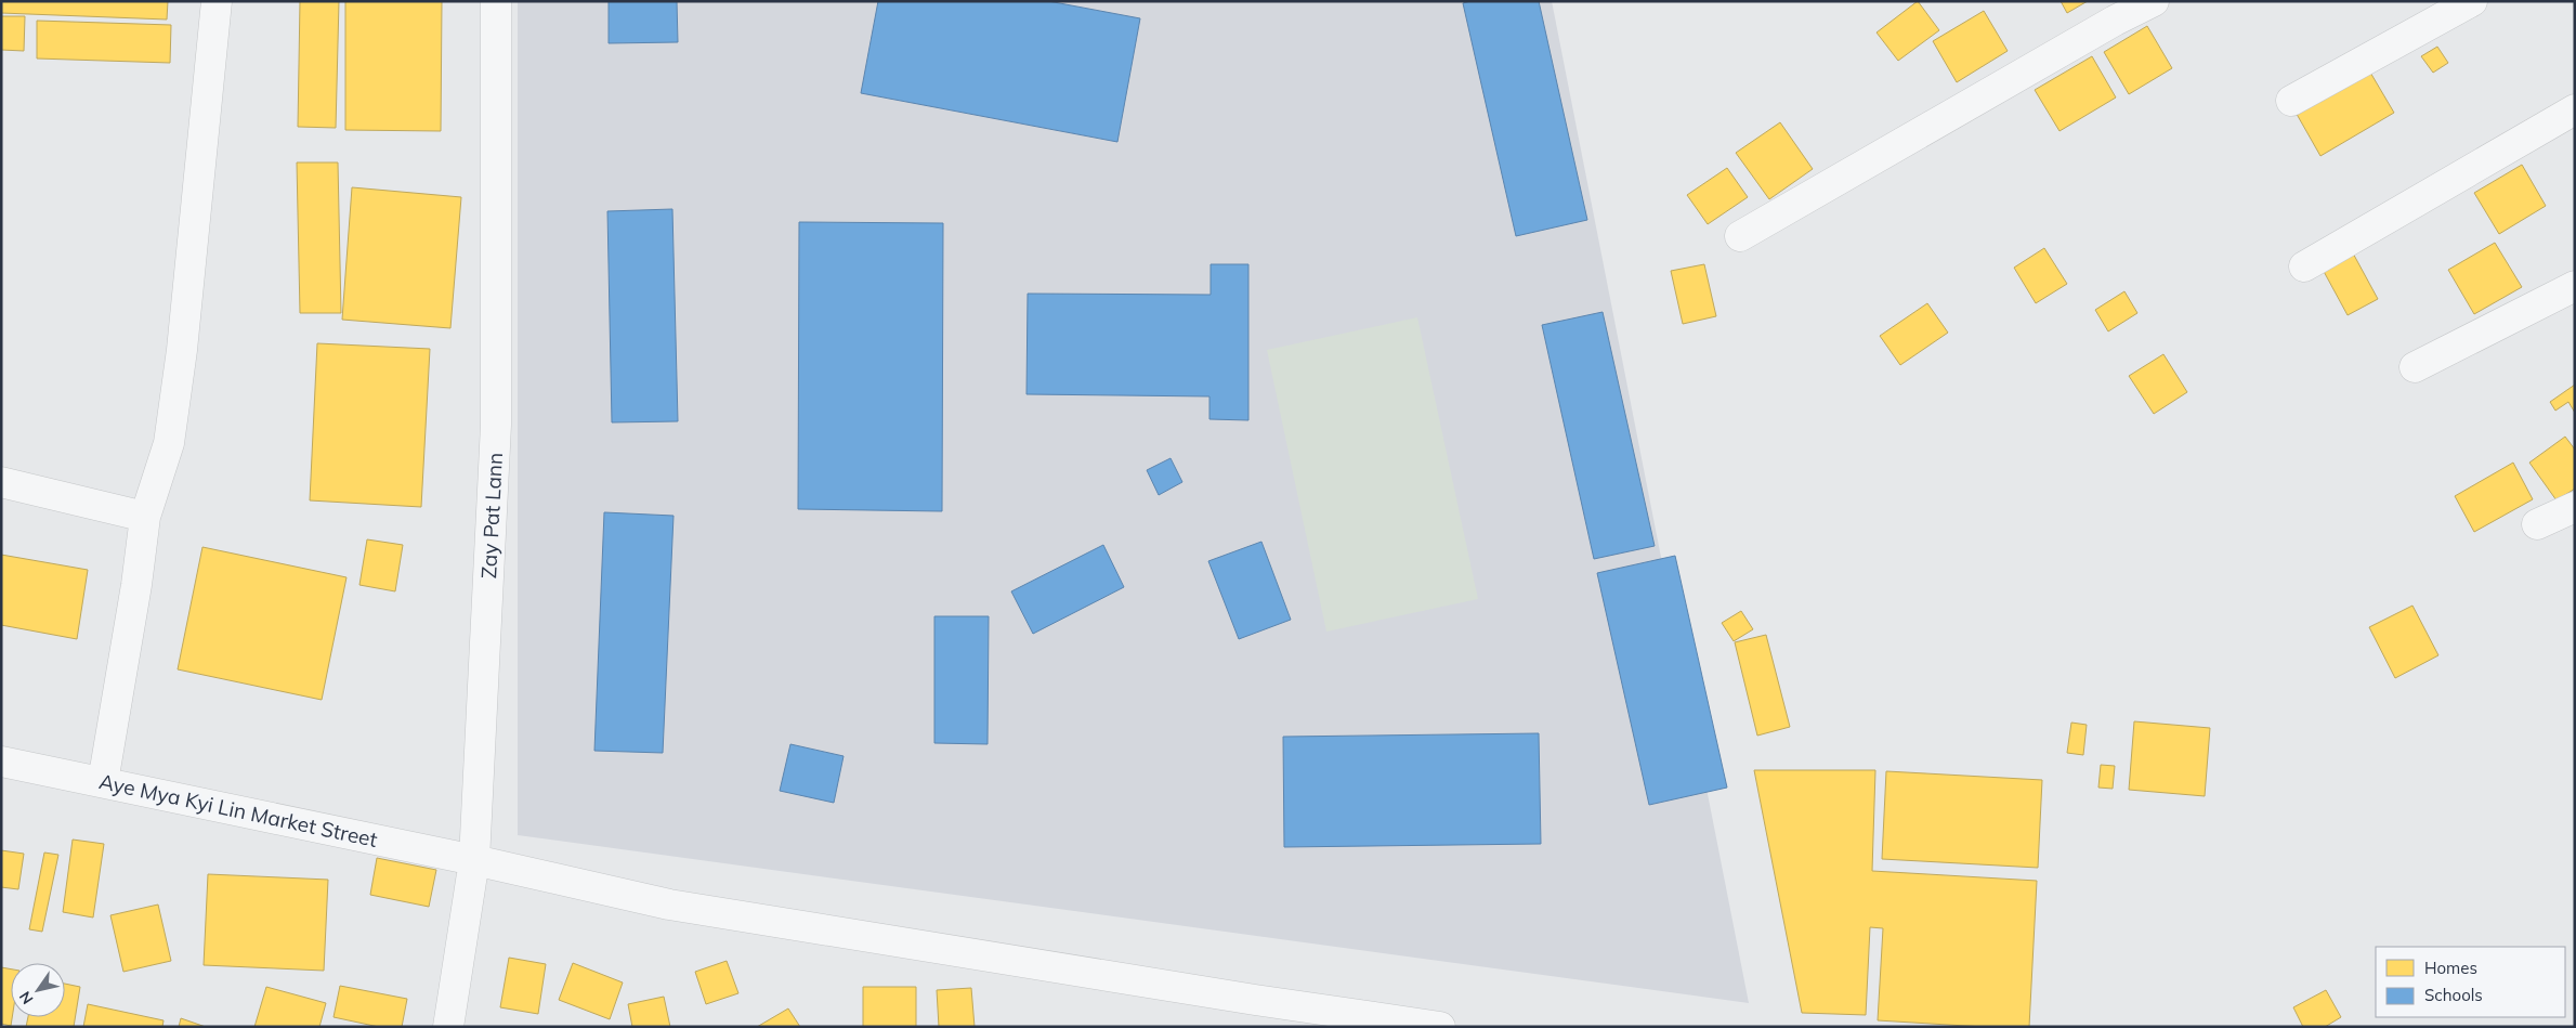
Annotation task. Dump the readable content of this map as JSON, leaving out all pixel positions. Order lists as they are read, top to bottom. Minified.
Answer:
{"streets":{"street":["Zay Pat Lann","Aye Mya Kyi Lin Market Street"]},"crossings":[["Zay Pat Lann","Aye Mya Kyi Lin Market Street"]],"legend":["Homes","Schools"],"north":"bottom left"}
